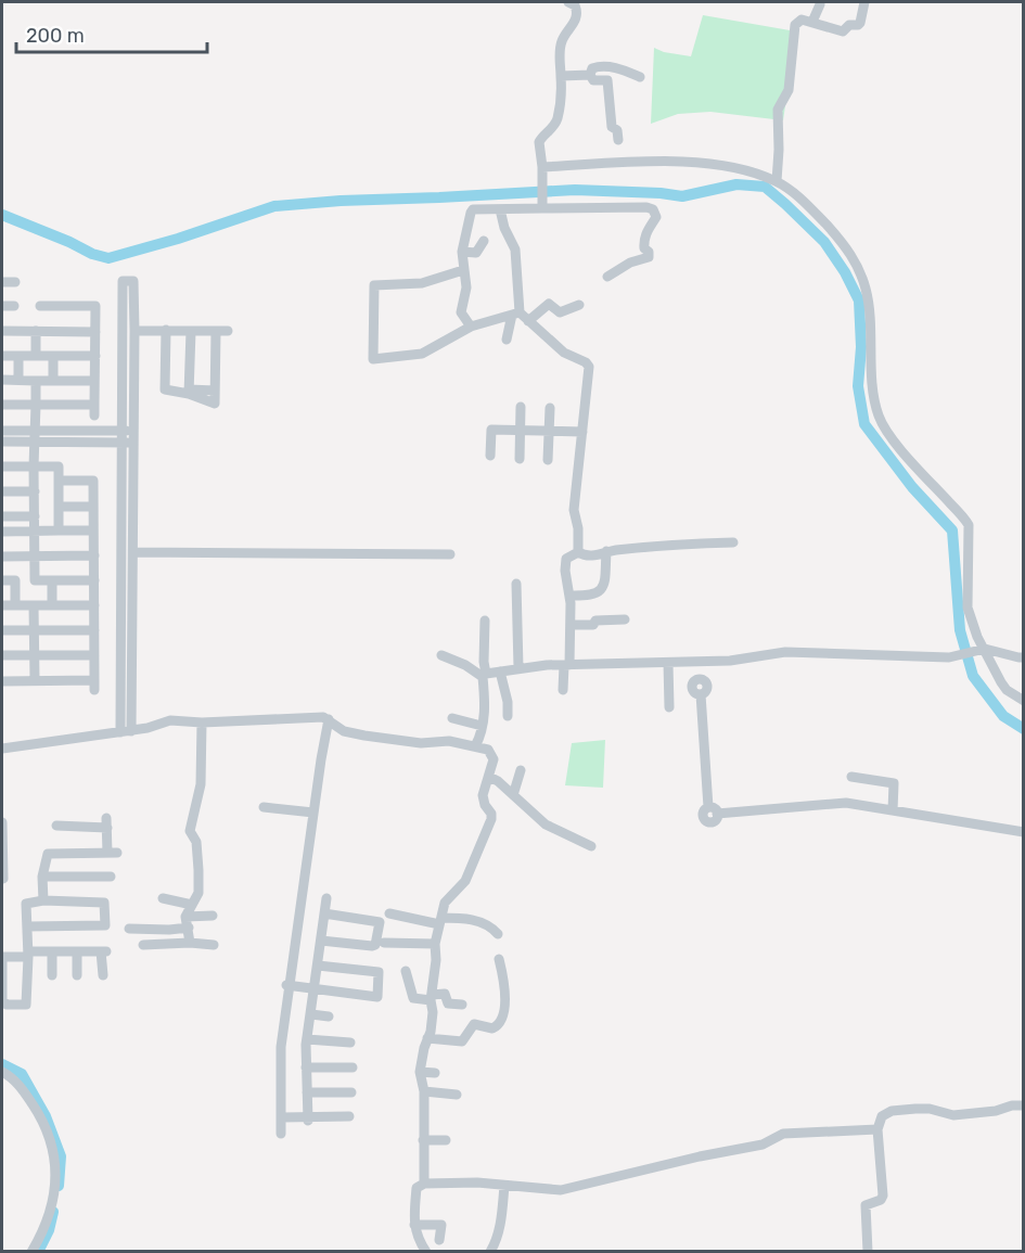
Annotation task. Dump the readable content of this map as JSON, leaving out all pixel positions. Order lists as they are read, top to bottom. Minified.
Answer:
{"scale_bar":"200 m"}
